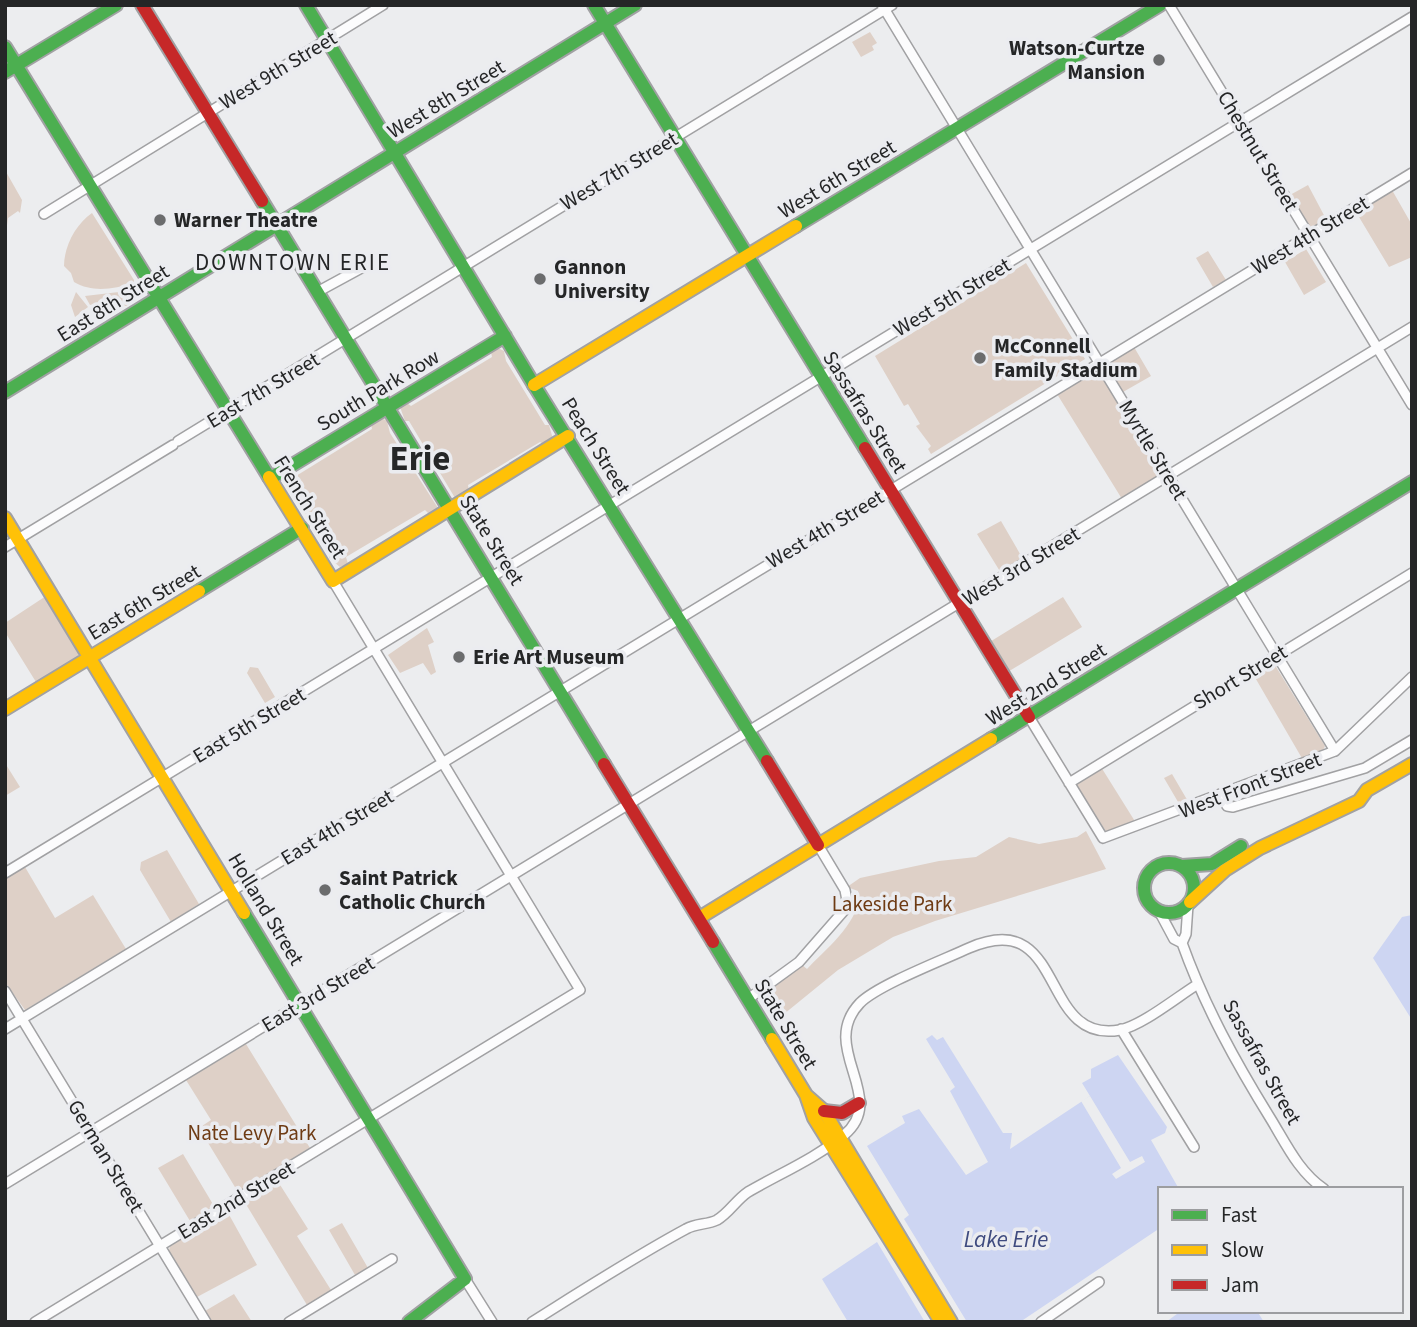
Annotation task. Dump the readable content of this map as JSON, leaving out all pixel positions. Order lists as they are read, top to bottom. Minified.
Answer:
{"streets":{"main road":["West 8th Street","West 6th Street","East 8th Street","South Park Row","Sassafras Street","Peach Street","French Street","State Street","East 6th Street","West 2nd Street","Holland Street"],"street":["West 9th Street","Chestnut Street","West 7th Street","West 4th Street","West 5th Street","East 7th Street","Myrtle Street","West 3rd Street","Short Street","East 5th Street","West Front Street","East 4th Street","East 3rd Street","German Street","East 2nd Street"]},"crossings":[["West 9th Street","Peach Street"],["West 9th Street","French Street"],["West 9th Street","State Street"],["West 8th Street","East 8th Street"],["West 8th Street","Sassafras Street"],["West 8th Street","Peach Street"],["West 8th Street","State Street"],["Chestnut Street","West 4th Street"],["Chestnut Street","West 5th Street"],["Chestnut Street","West 3rd Street"],["West 7th Street","East 7th Street"],["West 7th Street","Sassafras Street"],["West 7th Street","Peach Street"],["West 7th Street","Myrtle Street"],["West 7th Street","State Street"],["West 6th Street","Sassafras Street"],["West 6th Street","Peach Street"],["West 6th Street","Myrtle Street"],["West 4th Street","Sassafras Street"],["West 4th Street","Peach Street"],["West 4th Street","Myrtle Street"],["West 4th Street","State Street"],["West 4th Street","East 4th Street"],["West 5th Street","Sassafras Street"],["West 5th Street","Peach Street"],["West 5th Street","Myrtle Street"],["West 5th Street","State Street"],["West 5th Street","East 5th Street"],["East 8th Street","French Street"],["East 8th Street","State Street"],["East 7th Street","French Street"],["East 7th Street","State Street"],["East 7th Street","Holland Street"],["South Park Row","Peach Street"],["South Park Row","French Street"],["South Park Row","State Street"],["Sassafras Street","West 3rd Street"],["Sassafras Street","Short Street"],["Sassafras Street","West 2nd Street"],["Sassafras Street","West Front Street"],["Peach Street","State Street"],["Peach Street","West 3rd Street"],["Peach Street","West 2nd Street"],["Myrtle Street","West 3rd Street"],["Myrtle Street","Short Street"],["Myrtle Street","West 2nd Street"],["Myrtle Street","West Front Street"],["French Street","East 6th Street"],["French Street","East 5th Street"],["French Street","East 4th Street"],["French Street","East 3rd Street"],["French Street","East 2nd Street"],["State Street","West 3rd Street"],["State Street","West 2nd Street"],["State Street","East 5th Street"],["State Street","East 4th Street"],["State Street","East 3rd Street"],["West 3rd Street","East 3rd Street"],["East 6th Street","Holland Street"],["East 5th Street","Holland Street"],["East 4th Street","Holland Street"],["East 4th Street","German Street"],["Holland Street","East 3rd Street"],["Holland Street","East 2nd Street"],["East 3rd Street","German Street"],["German Street","East 2nd Street"]],"districts":["DOWNTOWN ERIE","Erie"],"water":["Lake Erie"],"parks":["Lakeside Park","Nate Levy Park"],"places":["Watson-Curtze Mansion","Warner Theatre","Gannon University","McConnell Family Stadium","Erie Art Museum","Saint Patrick Catholic Church"],"legend":["Fast","Slow","Jam"]}
